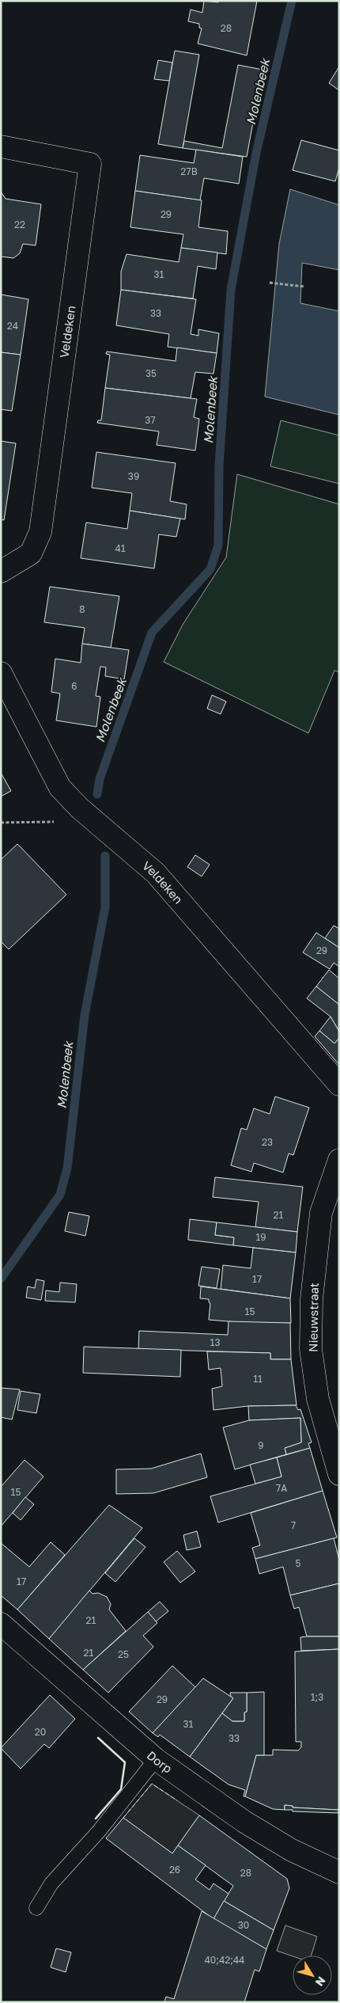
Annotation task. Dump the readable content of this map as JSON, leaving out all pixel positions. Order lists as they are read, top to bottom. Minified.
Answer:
{"streets":{"street":["Veldeken","Nieuwstraat","Dorp"]},"water":["Molenbeek"],"house_numbers":["28","27B","29","22","31","33","24","35","37","39","41","8","6","29","23","21","19","17","15","13","11","9","7A","15","7","5","17","21","21","25","1;3","29","31","20","33","26","28","30","40;42;44"],"north":"bottom right"}
